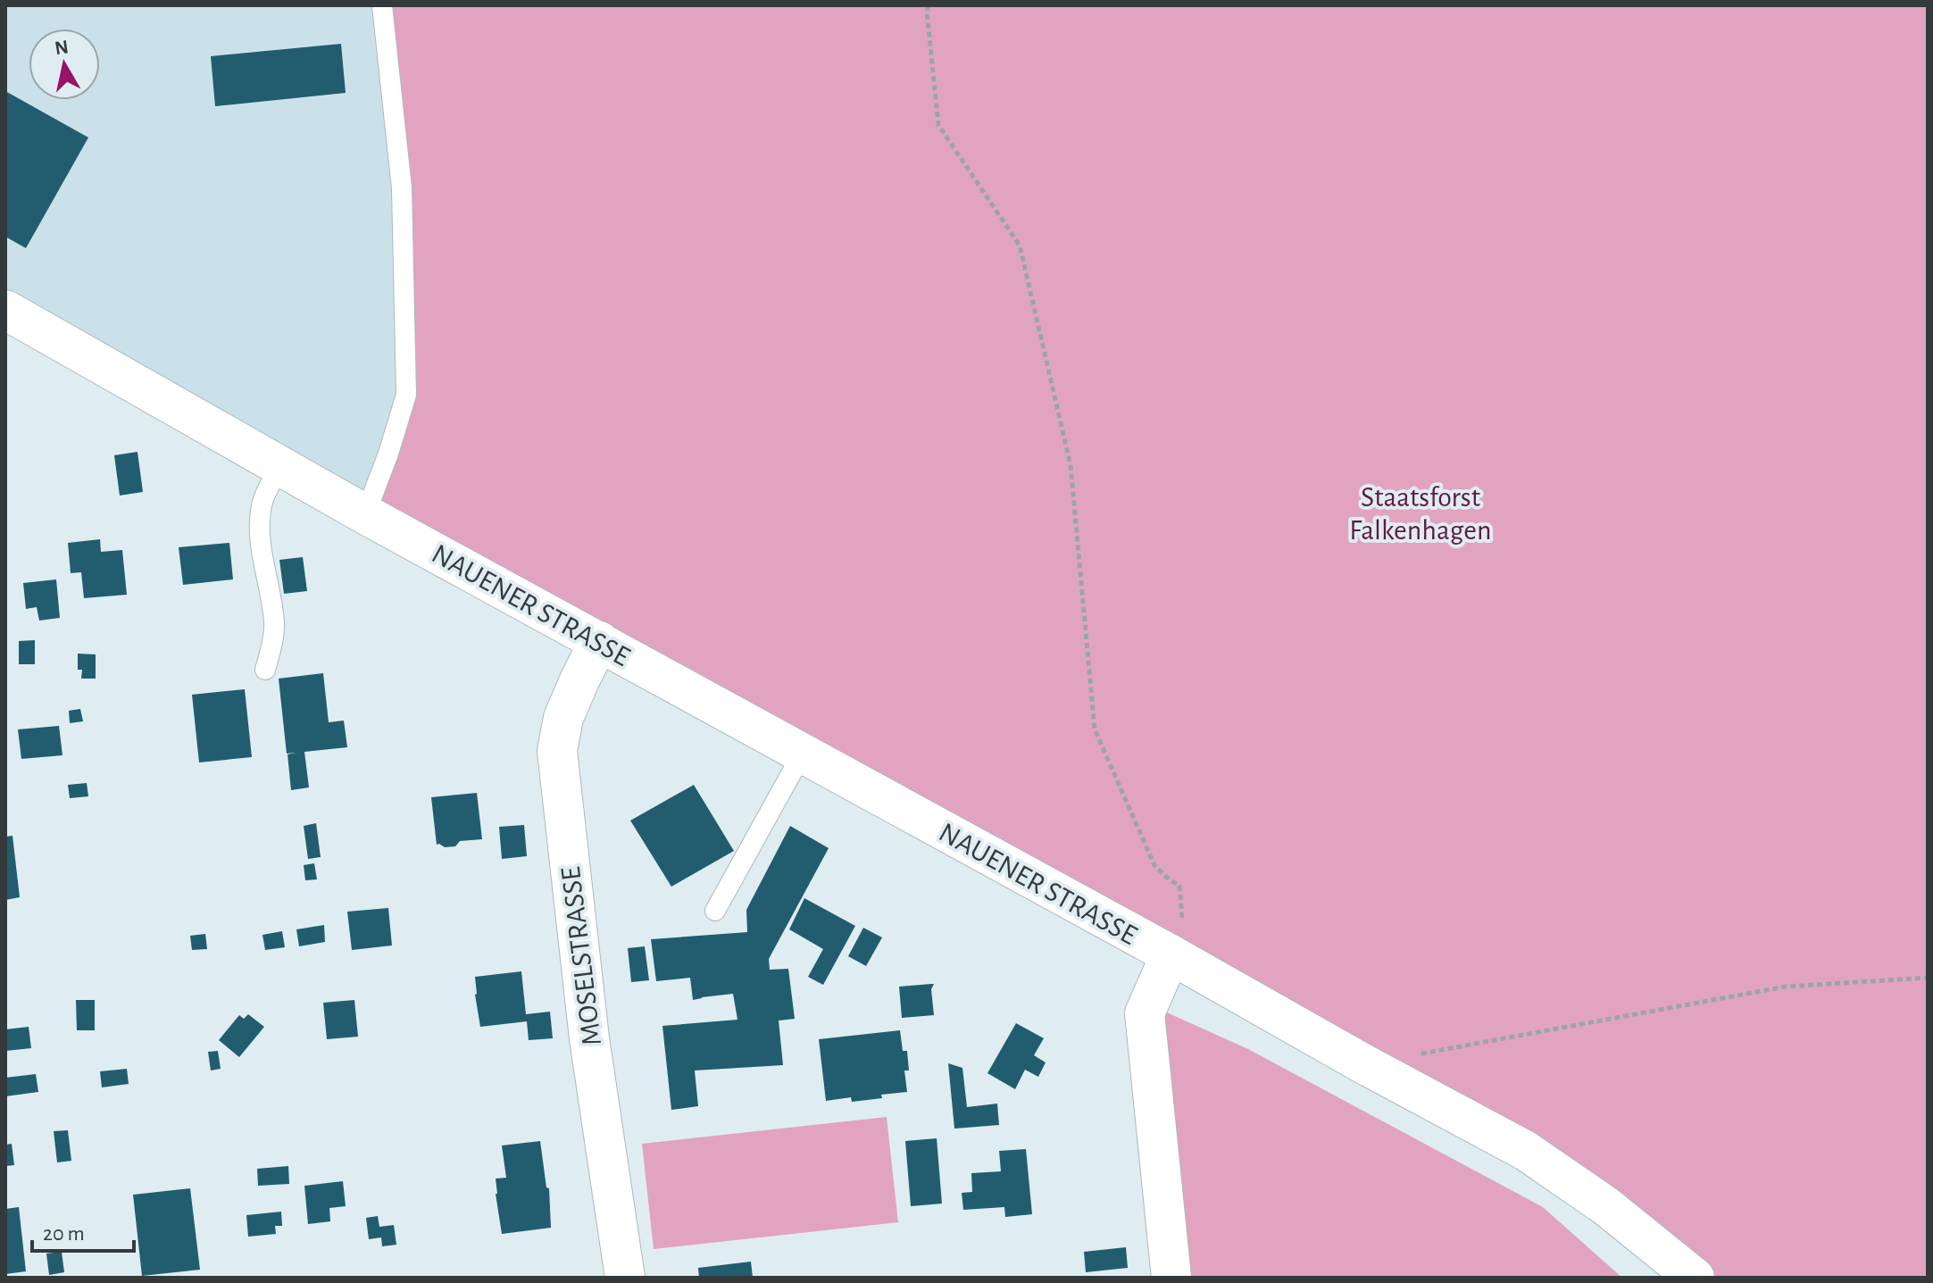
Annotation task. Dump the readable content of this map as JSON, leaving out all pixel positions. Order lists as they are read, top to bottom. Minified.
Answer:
{"streets":{"main road":["NAUENER STRASSE","MOSELSTRASSE"]},"crossings":[["NAUENER STRASSE","MOSELSTRASSE"]],"parks":["Staatsforst Falkenhagen"],"scale_bar":"20 m","north":"top"}
